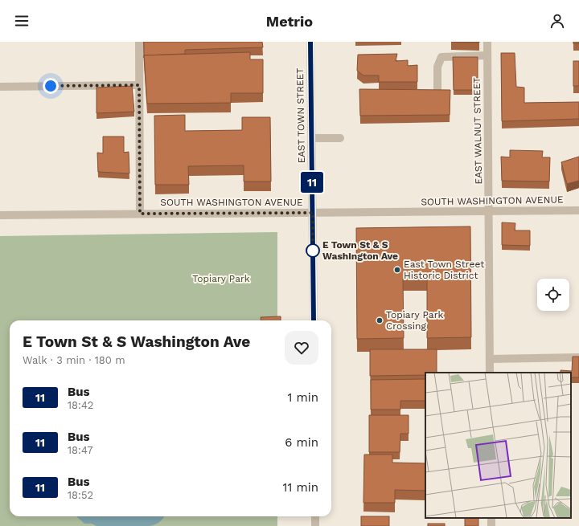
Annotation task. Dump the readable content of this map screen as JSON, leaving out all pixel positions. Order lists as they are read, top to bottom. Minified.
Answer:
{"streets":{"street":["EAST TOWN STREET","EAST WALNUT STREET","SOUTH WASHINGTON AVENUE"]},"crossings":[["EAST TOWN STREET","SOUTH WASHINGTON AVENUE"],["EAST WALNUT STREET","SOUTH WASHINGTON AVENUE"]],"parks":["Topiary Park"],"places":["E Town St & S Washington Ave","East Town Street Historic District","Topiary Park Crossing"],"lines":["bus line 11"],"page":{"header":"Metrio","on_map":"11","heading":["E Town St & S Washington Ave","Walk · 3 min · 180 m"],"list":[{"mark":"11","name":"Bus","note":"18:42","value":"1 min"},{"mark":"11","name":"Bus","note":"18:47","value":"6 min"},{"mark":"11","name":"Bus","note":"18:52","value":"11 min"}]}}
